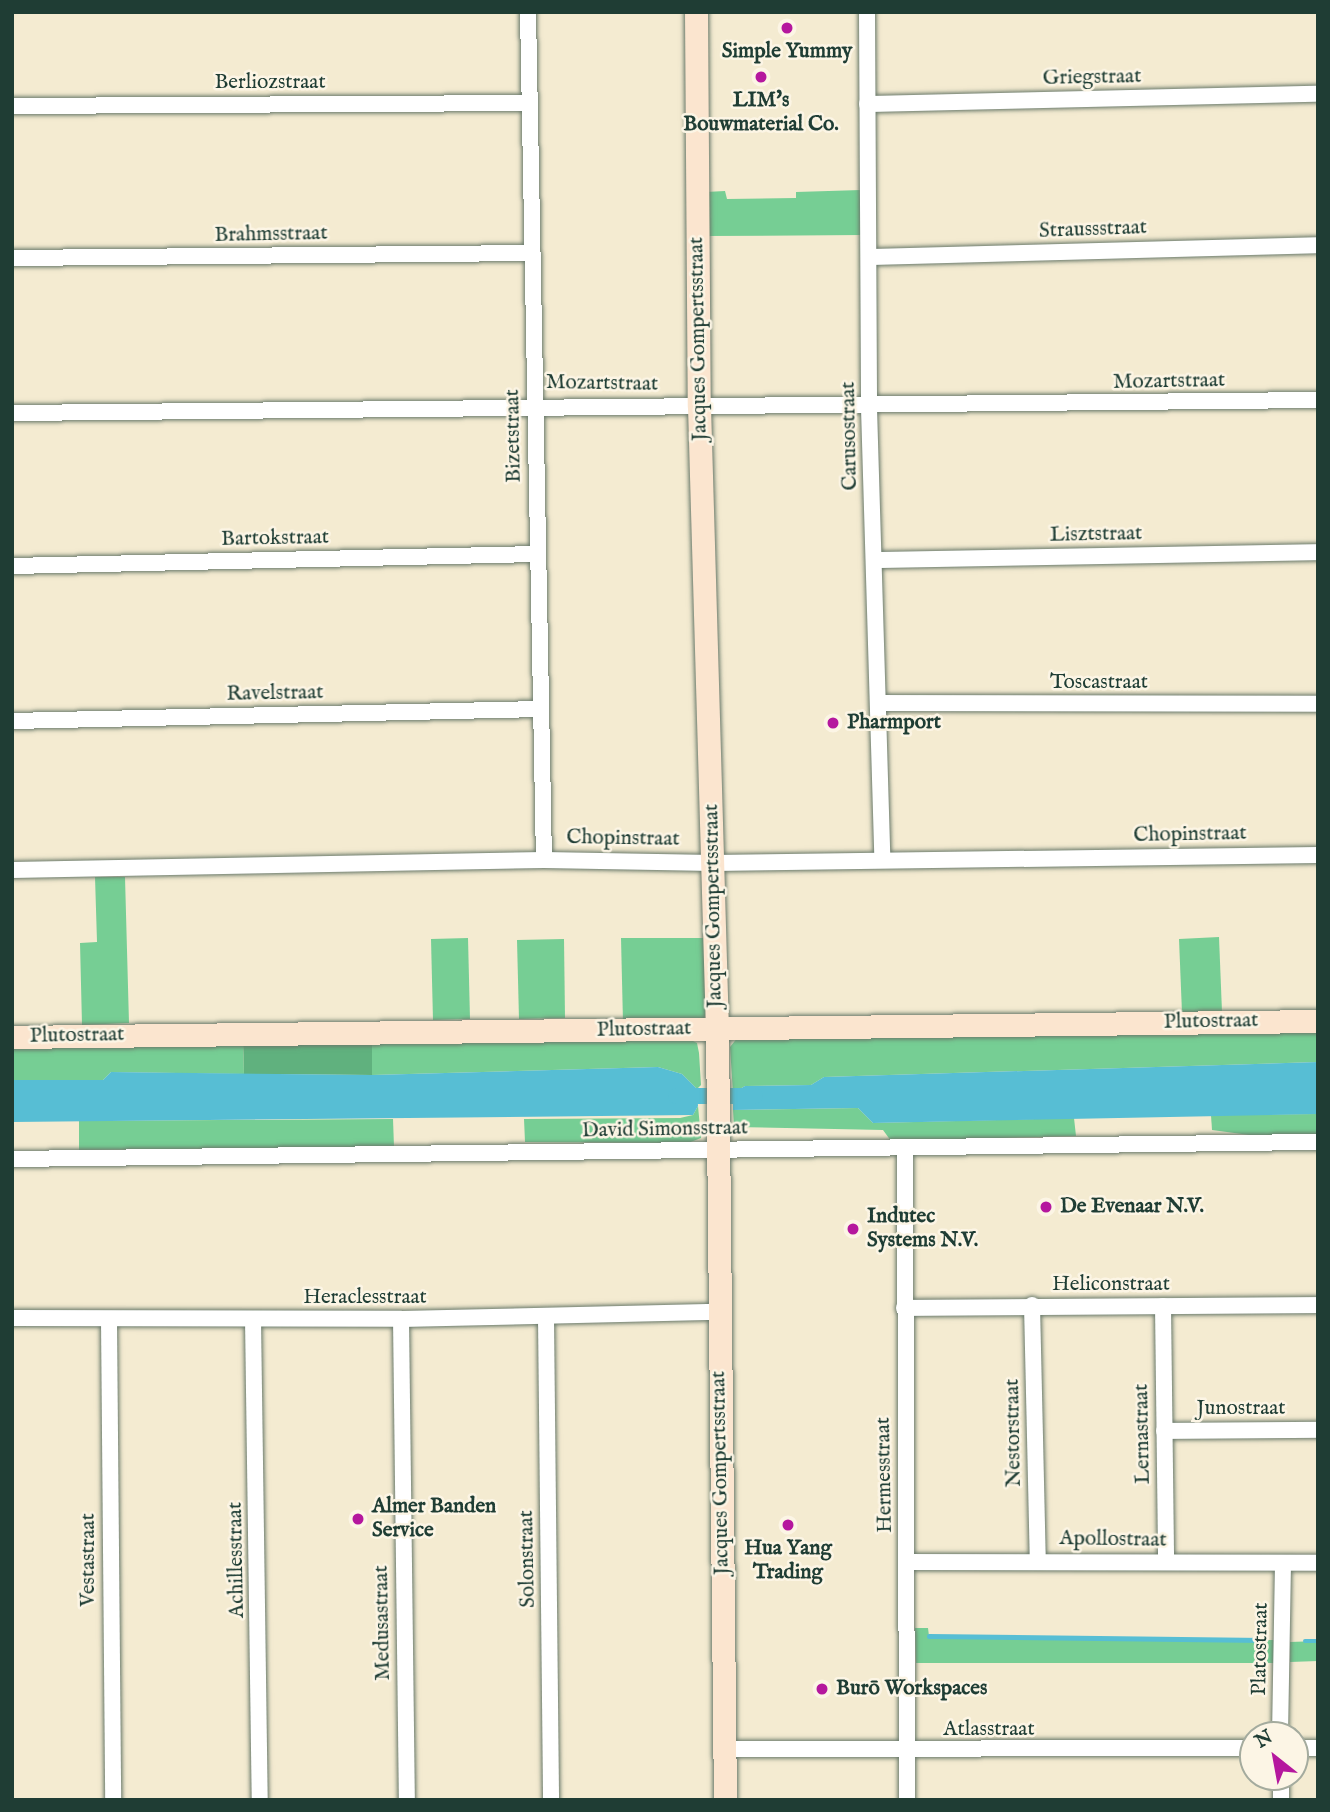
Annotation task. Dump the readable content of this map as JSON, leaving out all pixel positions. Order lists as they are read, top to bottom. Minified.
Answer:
{"streets":{"street":["Griegstraat","Berliozstraat","Straussstraat","Brahmsstraat","Jacques Gompertsstraat","Mozartstraat","Bizetstraat","Carusostraat","Lisztstraat","Bartokstraat","Toscastraat","Ravelstraat","Chopinstraat","Plutostraat","David Simonsstraat","Heliconstraat","Heraclesstraat","Junostraat","Nestorstraat","Lernastraat","Hermesstraat","Apollostraat","Solonstraat","Vestastraat","Achillesstraat","Medusastraat","Platostraat","Atlasstraat"]},"crossings":[["Griegstraat","Carusostraat"],["Berliozstraat","Bizetstraat"],["Straussstraat","Carusostraat"],["Brahmsstraat","Bizetstraat"],["Jacques Gompertsstraat","Mozartstraat"],["Jacques Gompertsstraat","Chopinstraat"],["Jacques Gompertsstraat","Plutostraat"],["Jacques Gompertsstraat","David Simonsstraat"],["Jacques Gompertsstraat","Heraclesstraat"],["Jacques Gompertsstraat","Atlasstraat"],["Mozartstraat","Bizetstraat"],["Mozartstraat","Carusostraat"],["Bizetstraat","Bartokstraat"],["Bizetstraat","Ravelstraat"],["Bizetstraat","Chopinstraat"],["Carusostraat","Lisztstraat"],["Carusostraat","Toscastraat"],["Carusostraat","Chopinstraat"],["David Simonsstraat","Hermesstraat"],["Heliconstraat","Nestorstraat"],["Heliconstraat","Lernastraat"],["Heliconstraat","Hermesstraat"],["Heraclesstraat","Solonstraat"],["Heraclesstraat","Vestastraat"],["Heraclesstraat","Achillesstraat"],["Heraclesstraat","Medusastraat"],["Junostraat","Lernastraat"],["Nestorstraat","Apollostraat"],["Lernastraat","Apollostraat"],["Hermesstraat","Apollostraat"],["Hermesstraat","Atlasstraat"],["Apollostraat","Platostraat"]],"places":["Simple Yummy","LIM's Bouwmaterial Co.","Pharmport","De Evenaar N.V.","Indutec Systems N.V.","Almer Banden Service","Hua Yang Trading","Burō Workspaces"],"north":"top left"}
